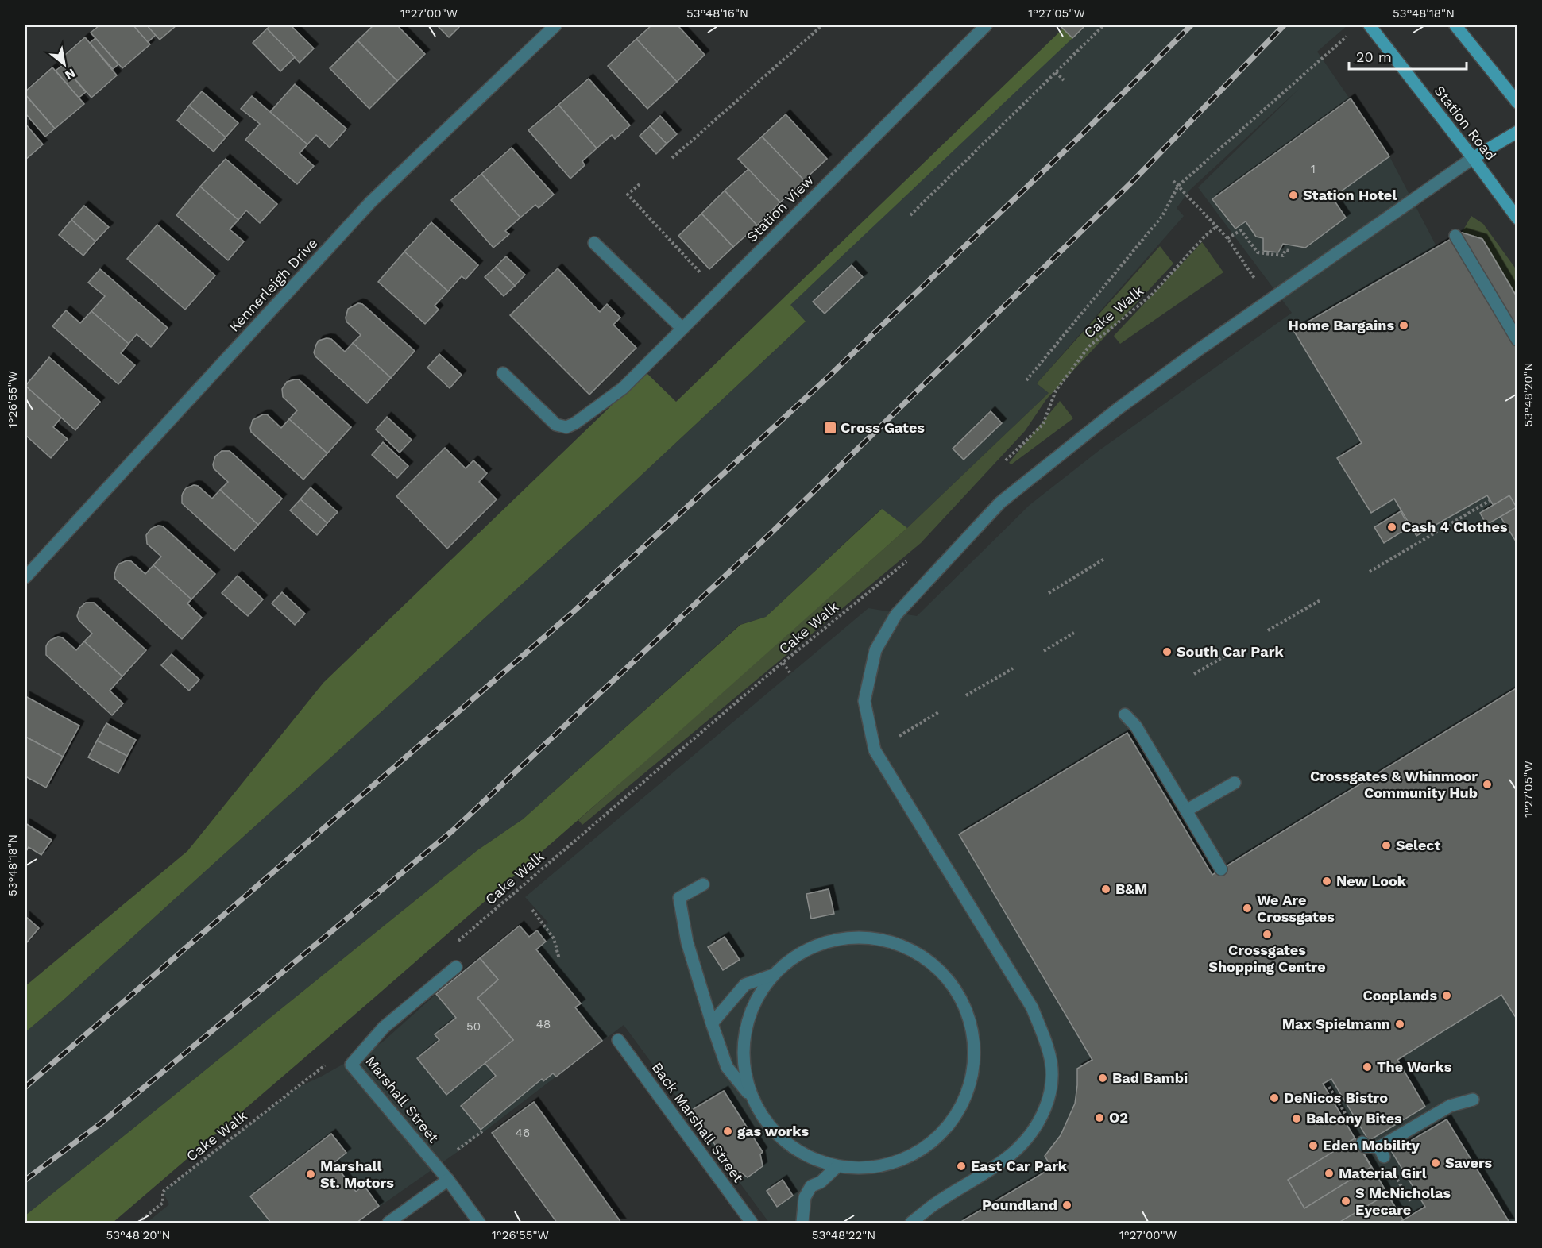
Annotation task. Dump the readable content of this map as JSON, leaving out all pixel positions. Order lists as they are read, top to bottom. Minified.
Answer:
{"streets":{"main road":["Station Road"],"street":["Station View","Kennerleigh Drive","Marshall Street","Back Marshall Street"],"path":["Cake Walk"]},"crossings":[["Cake Walk","Marshall Street"]],"places":{"other":["Station Hotel","Home Bargains","Cash 4 Clothes","South Car Park","Crossgates & Whinmoor Community Hub","Select","New Look","B&M","We Are Crossgates","Crossgates Shopping Centre","Cooplands","Max Spielmann","The Works","Bad Bambi","DeNicos Bistro","O2","Balcony Bites","gas works","Eden Mobility","Savers","East Car Park","Material Girl","Marshall St. Motors","S McNicholas Eyecare","Poundland"],"transit":["Cross Gates"]},"house_numbers":["1","48","50","46"],"scale_bar":"20 m","north":"bottom right","coordinates":["1°27'00\"W","53°48'16\"N","1°27'05\"W","53°48'18\"N","53°48'20\"N","1°26'55\"W","53°48'22\"N"]}
